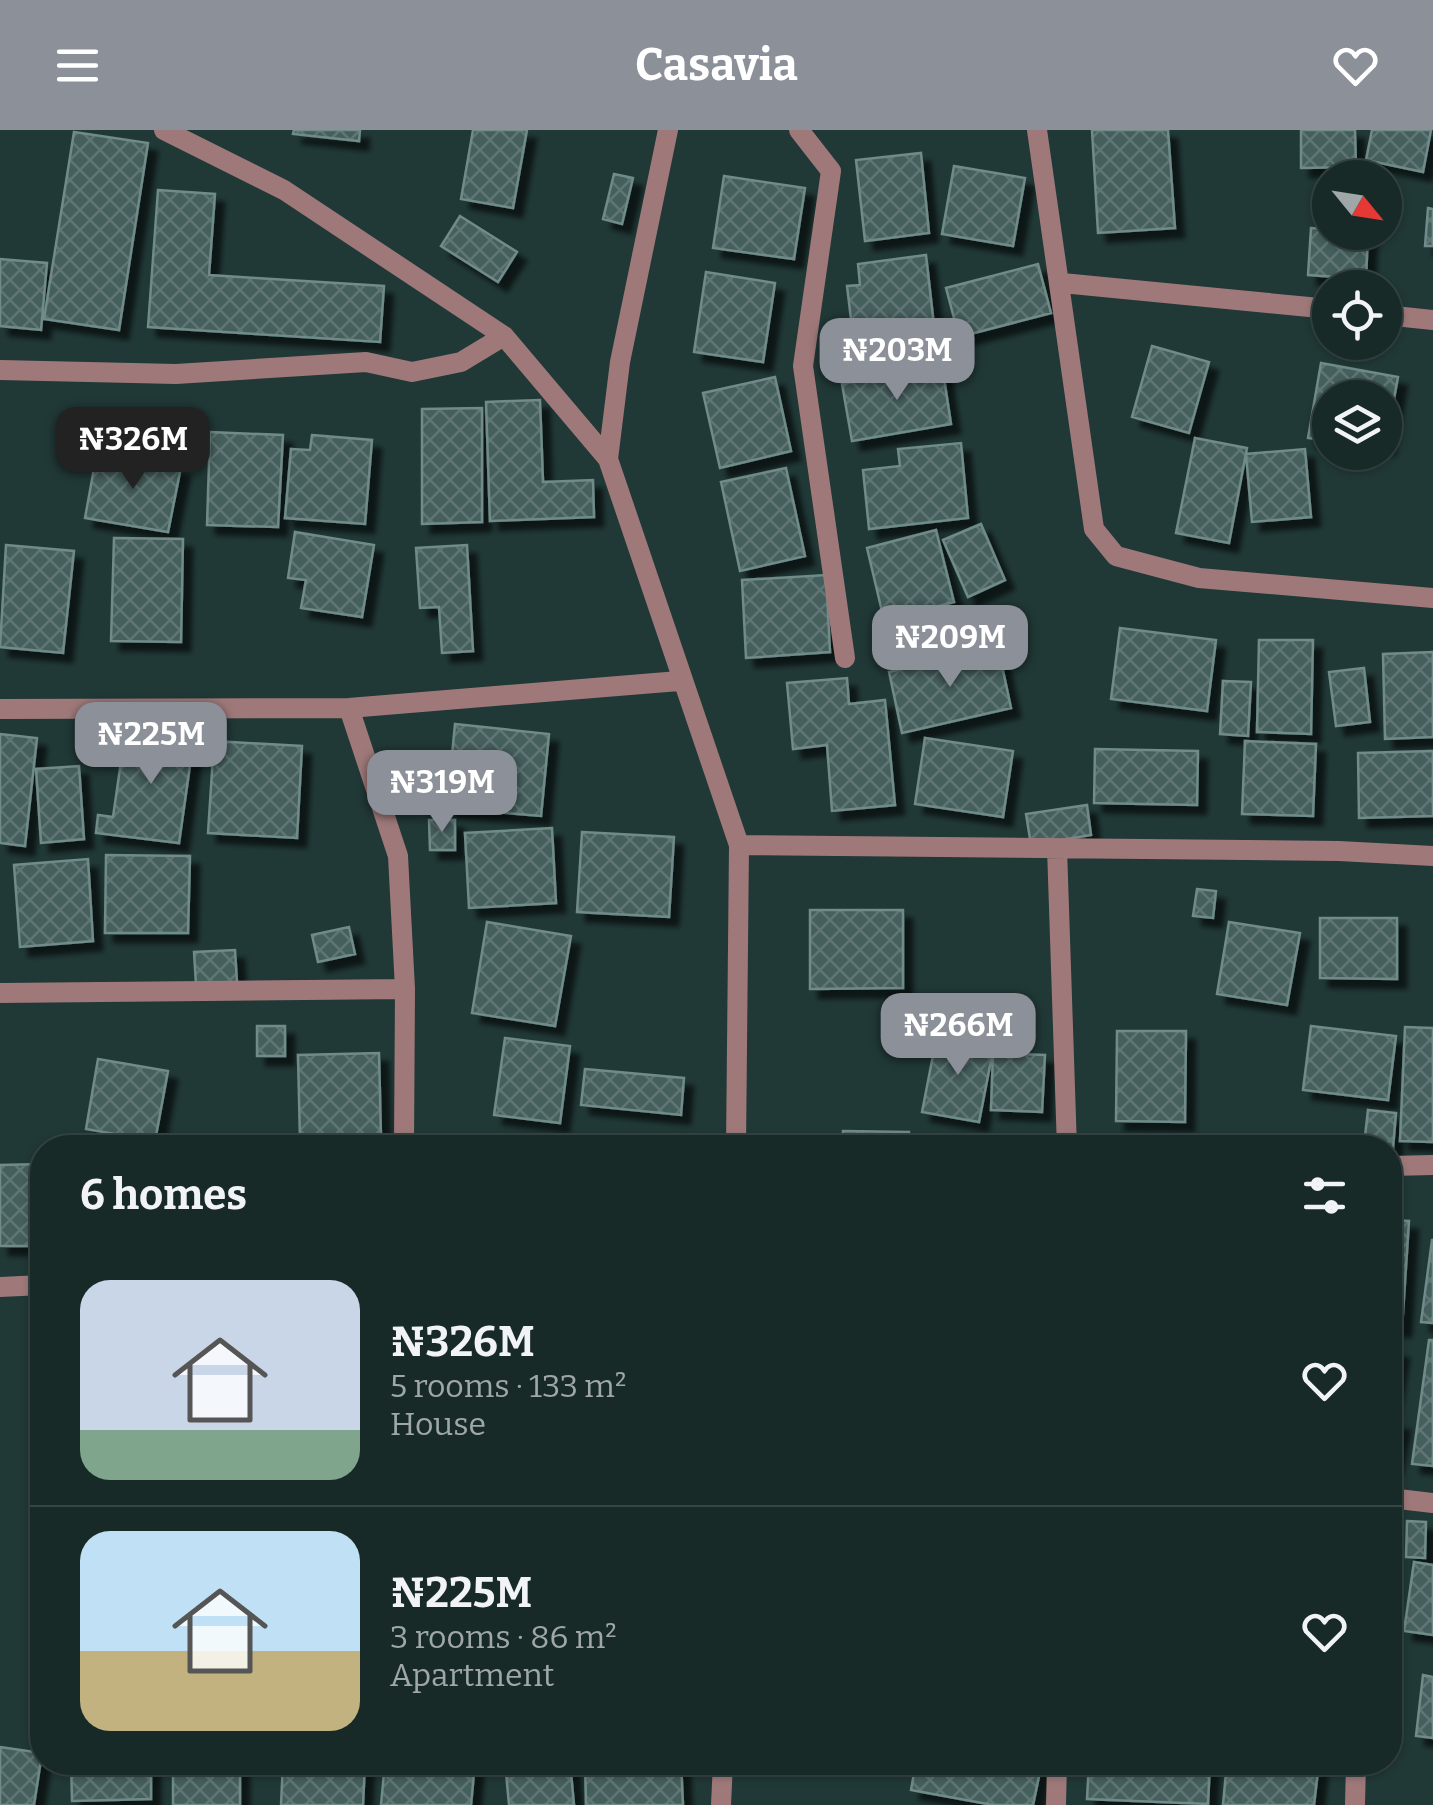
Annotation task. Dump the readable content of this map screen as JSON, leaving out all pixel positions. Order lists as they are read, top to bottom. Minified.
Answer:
{"north":"bottom right","page":{"header":"Casavia","price":["₦203M","₦326M","₦209M","₦225M","₦319M","₦266M"],"heading":"6 homes","list":[{"name":"₦326M","note":"5 rooms · 133 m² · House"},{"name":"₦225M","note":"3 rooms · 86 m² · Apartment"}]}}
